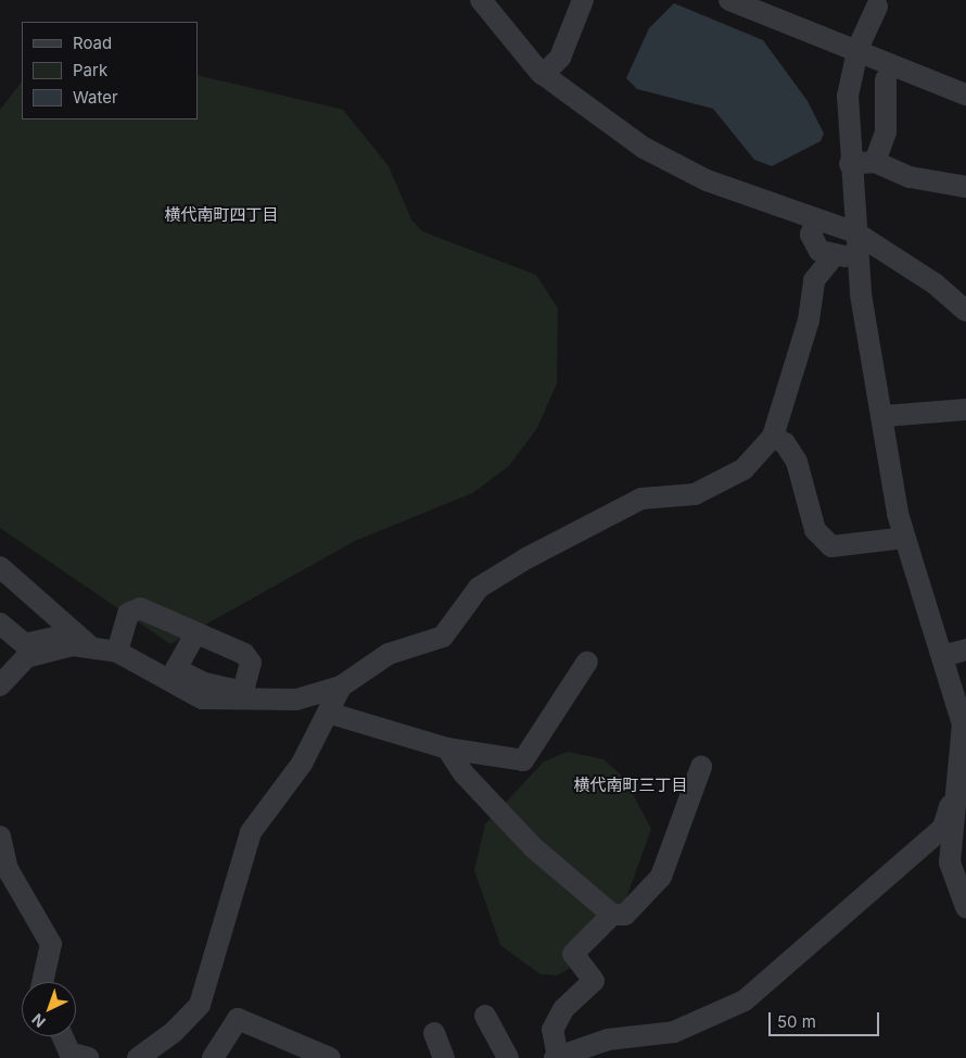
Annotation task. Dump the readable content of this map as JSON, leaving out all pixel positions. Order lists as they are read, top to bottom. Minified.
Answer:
{"districts":["横代南町四丁目","横代南町三丁目"],"legend":["Road","Park","Water"],"scale_bar":"50 m","north":"bottom left"}
